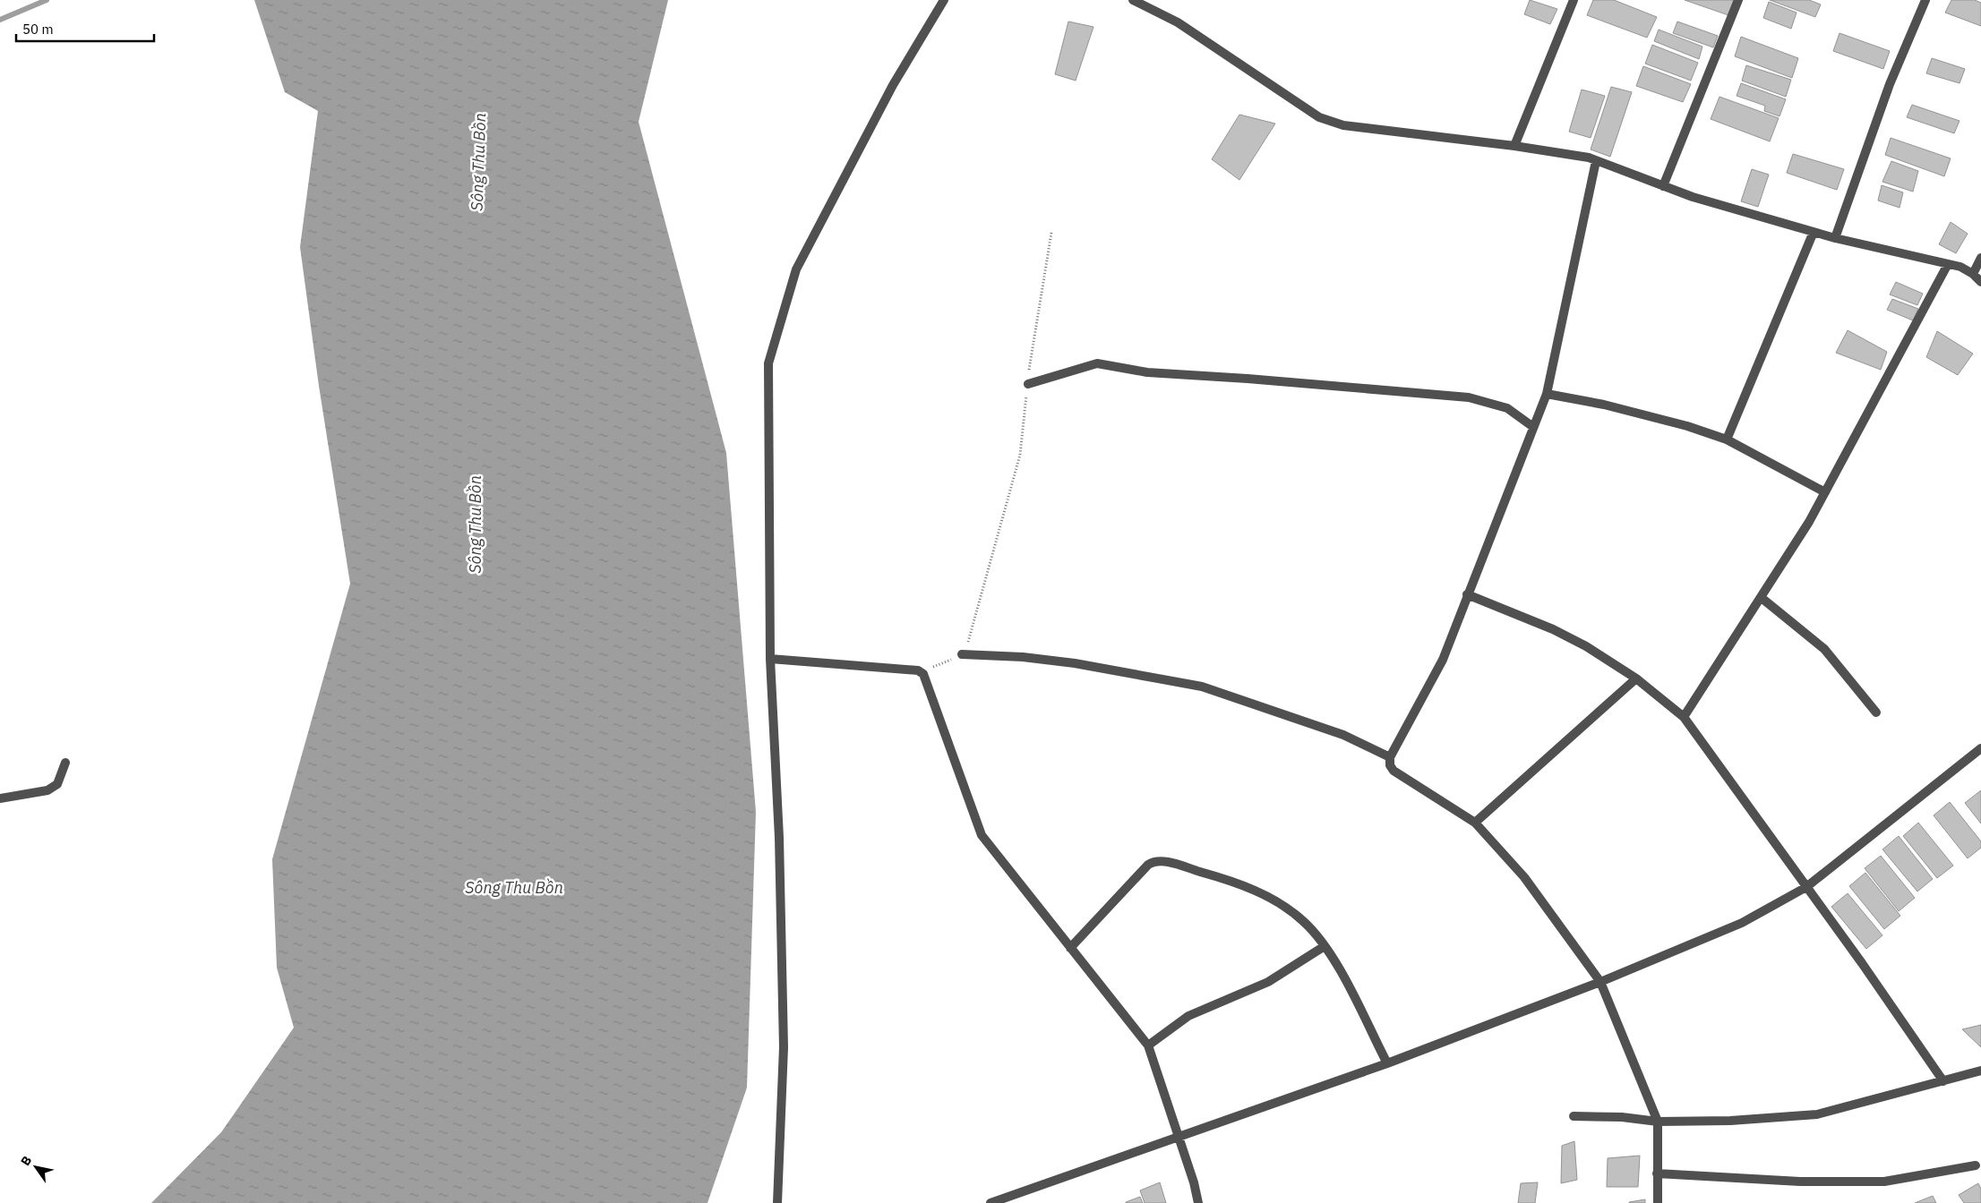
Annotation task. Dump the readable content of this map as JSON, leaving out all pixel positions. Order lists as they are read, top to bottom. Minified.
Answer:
{"water":["Sông Thu Bồn"],"scale_bar":"50 m","north":"top left"}
